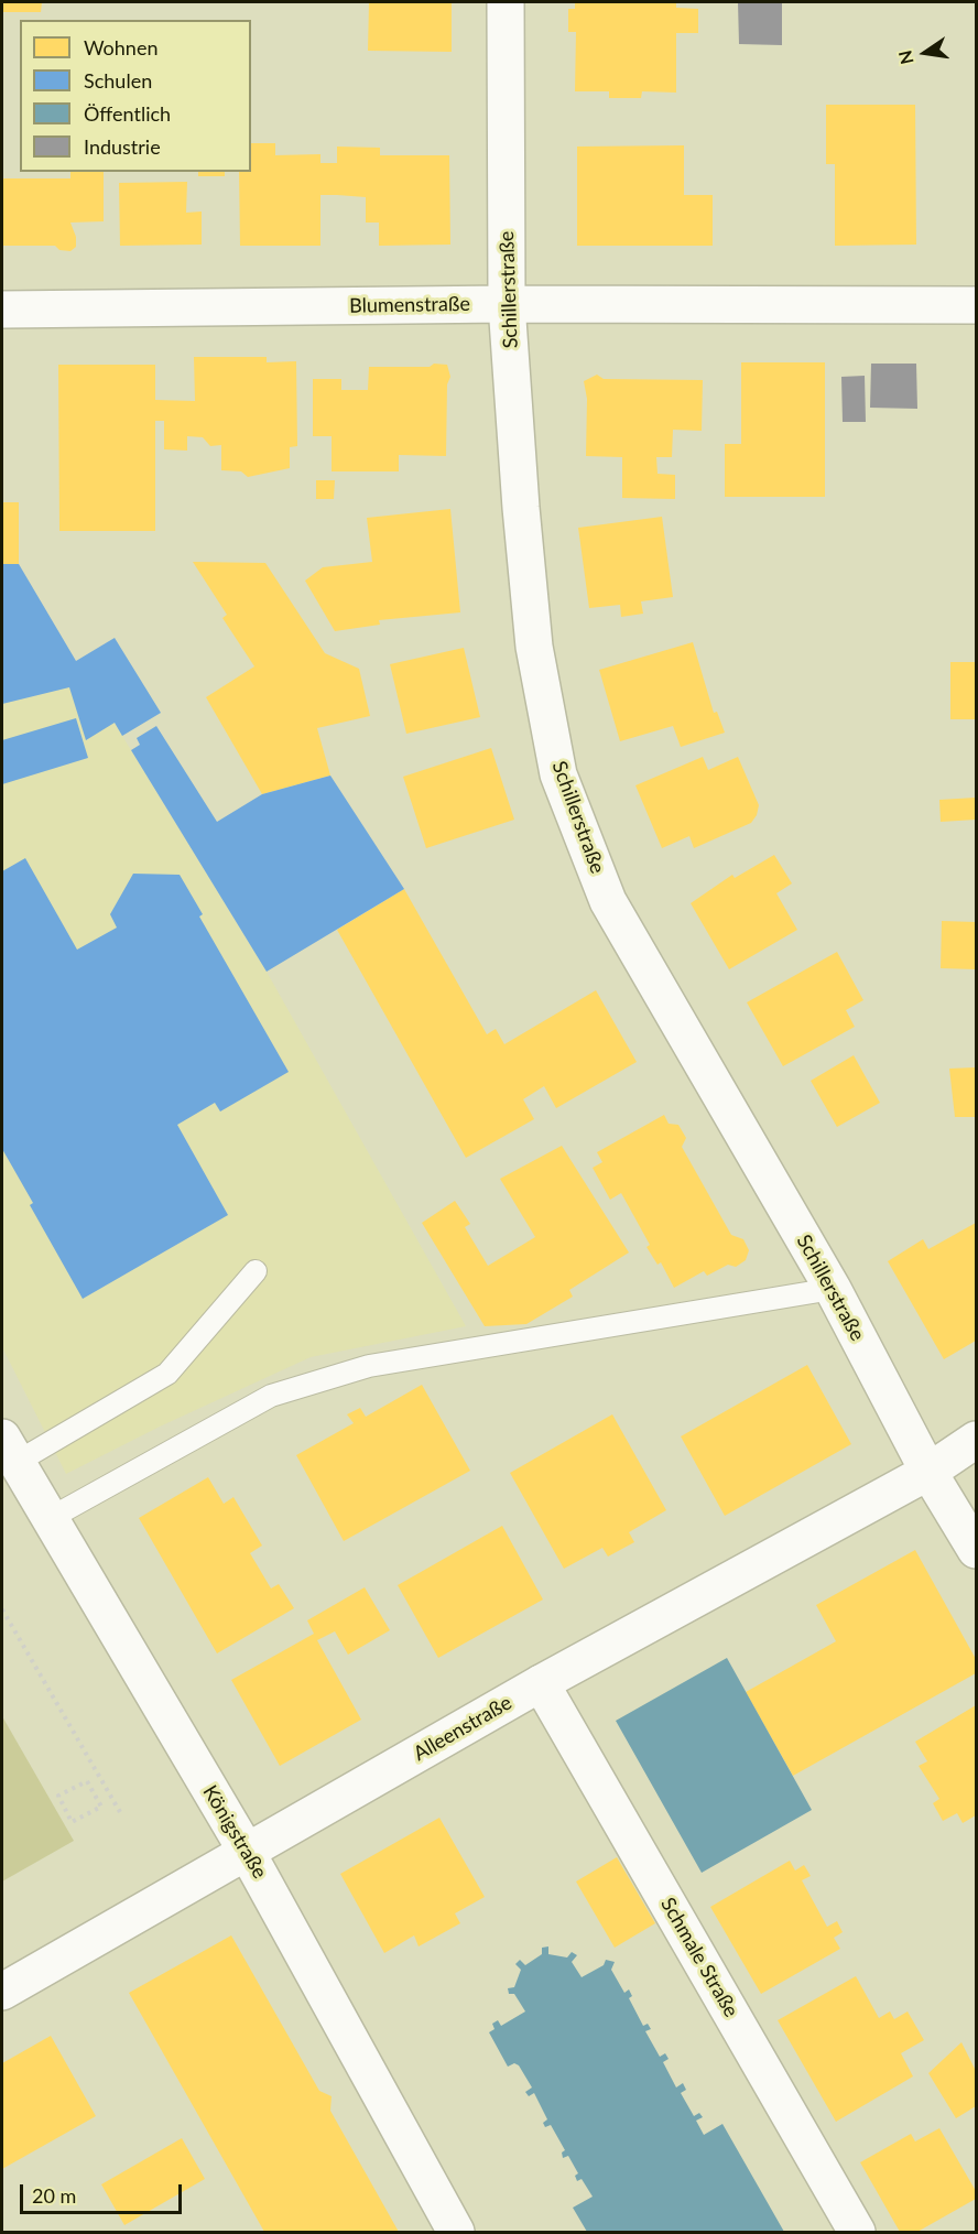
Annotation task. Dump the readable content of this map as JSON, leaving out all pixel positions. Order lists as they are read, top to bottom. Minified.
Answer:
{"streets":{"street":["Schillerstraße","Blumenstraße","Alleenstraße","Königstraße","Schmale Straße"]},"crossings":[["Schillerstraße","Blumenstraße"],["Schillerstraße","Alleenstraße"],["Alleenstraße","Königstraße"],["Alleenstraße","Schmale Straße"]],"legend":["Wohnen","Schulen","Öffentlich","Industrie"],"scale_bar":"20 m","north":"left"}
